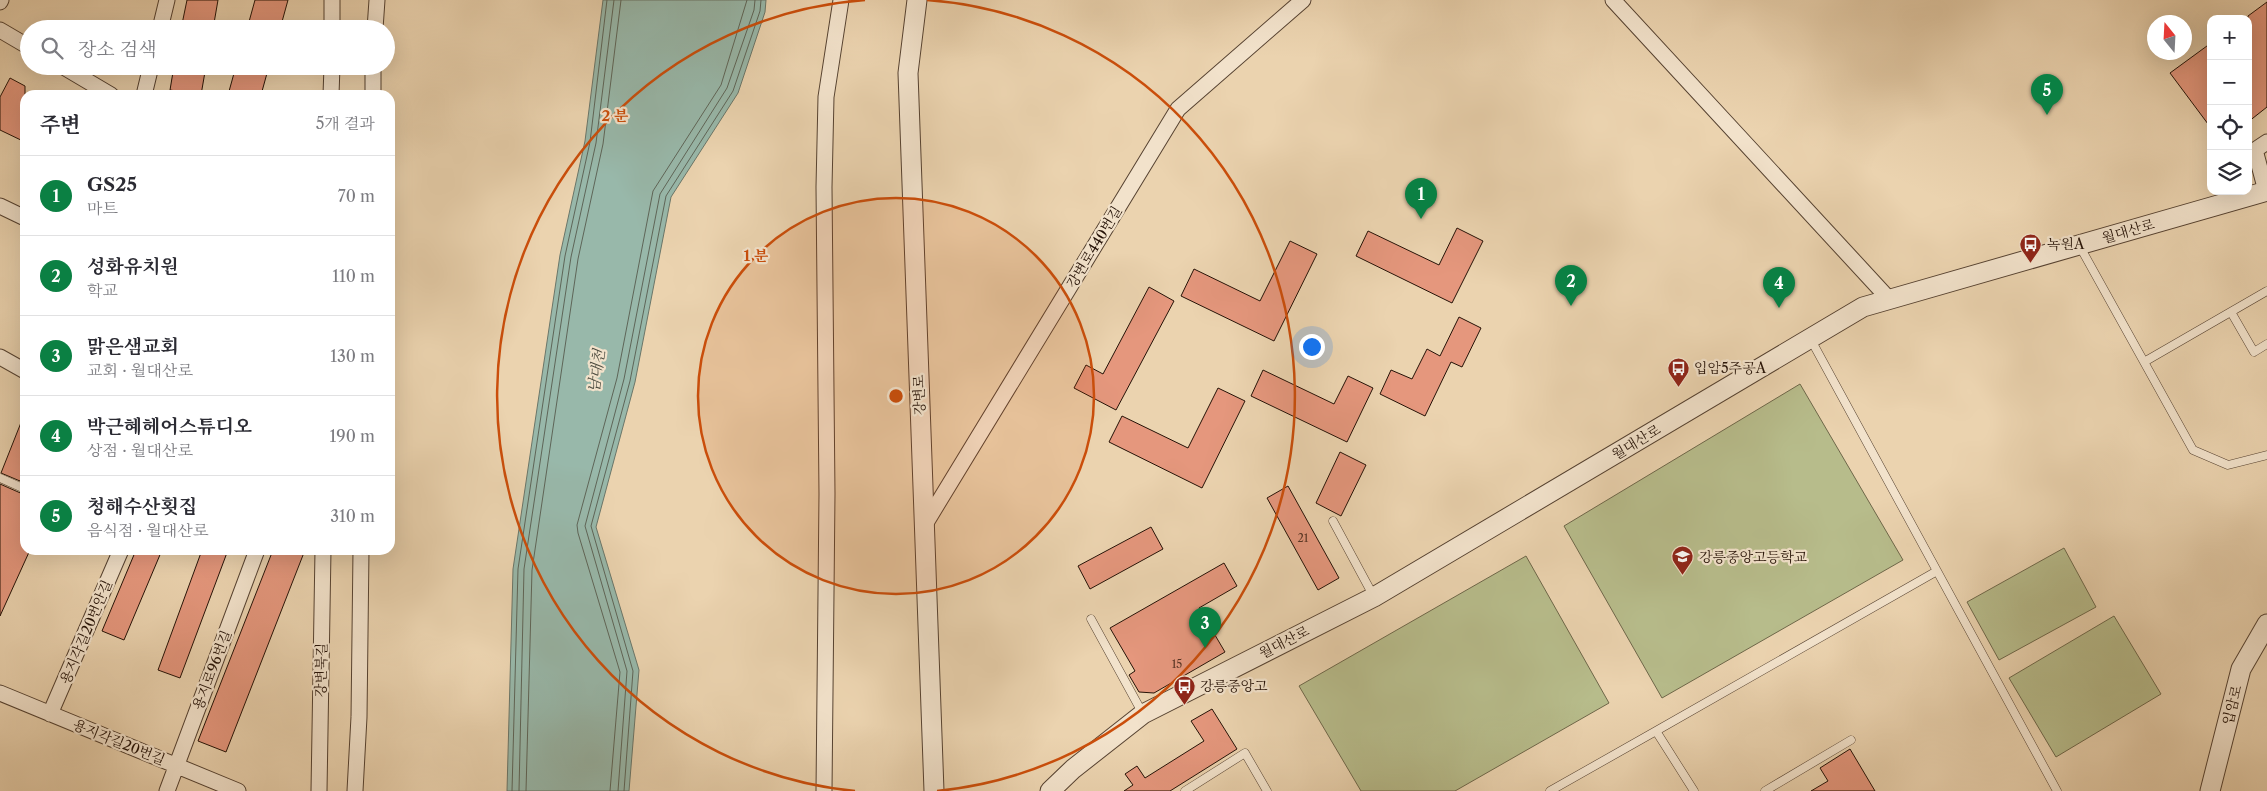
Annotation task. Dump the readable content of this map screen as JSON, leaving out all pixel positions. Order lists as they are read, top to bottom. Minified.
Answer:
{"streets":{"street":["월대산로","강변로440번길","강변로","용지각길20번안길","용지로96번길","강변북길","입암로","용지각길20번길"]},"crossings":[["강변로440번길","강변로"],["용지각길20번안길","용지각길20번길"],["용지로96번길","용지각길20번길"]],"water":["남대천"],"places":{"bus stop":["녹원A","입암5주공A","강릉중앙고"],"school or university":["강릉중앙고등학교"]},"house_numbers":["21","15"],"north":"top","page":{"map_buttons":["+","−"],"search":"장소 검색","pins":["5","1","2","4","3"],"heading":["주변","5개 결과"],"list":[{"mark":"1","name":"GS25","note":"마트","value":"70 m"},{"mark":"2","name":"성화유치원","note":"학교","value":"110 m"},{"mark":"3","name":"맑은샘교회","note":"교회 · 월대산로","value":"130 m"},{"mark":"4","name":"박근혜헤어스튜디오","note":"상점 · 월대산로","value":"190 m"},{"mark":"5","name":"청해수산횟집","note":"음식점 · 월대산로","value":"310 m"}]},"rings":["2 분","1 분"]}
